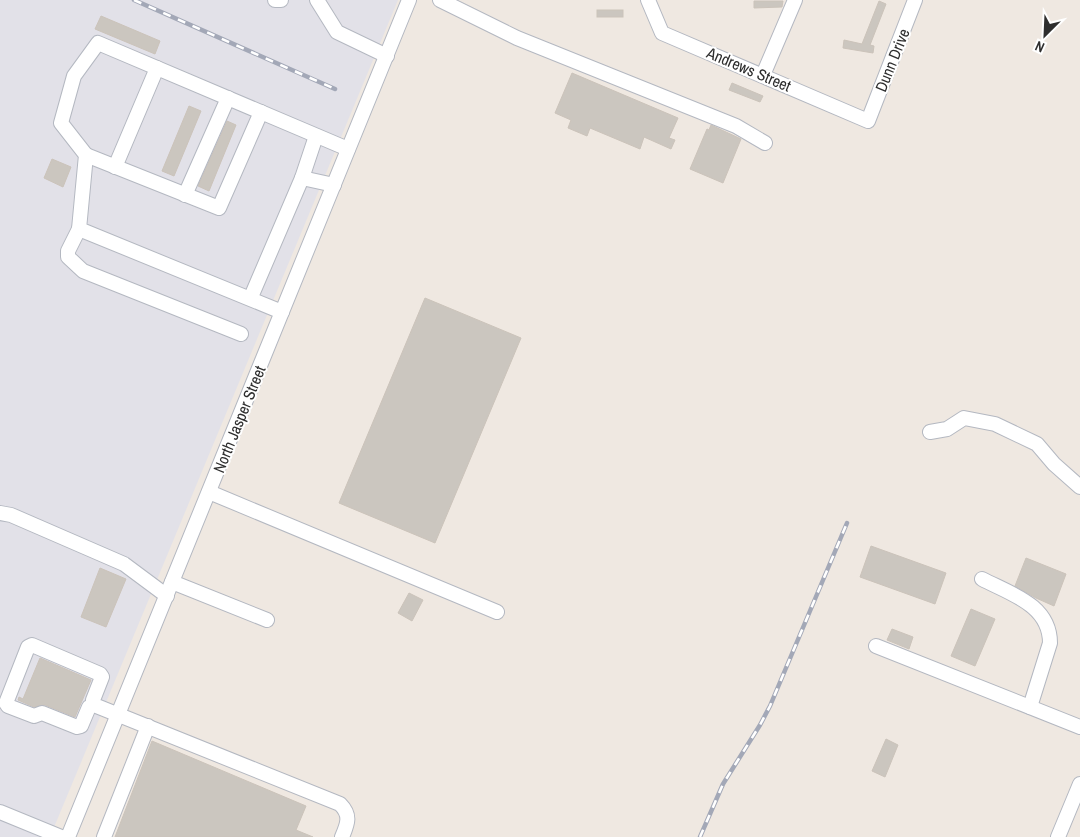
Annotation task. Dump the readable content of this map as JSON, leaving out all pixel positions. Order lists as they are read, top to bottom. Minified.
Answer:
{"streets":{"street":["Dunn Drive","Andrews Street","North Jasper Street"]},"crossings":[["Dunn Drive","Andrews Street"]],"north":"bottom left"}
